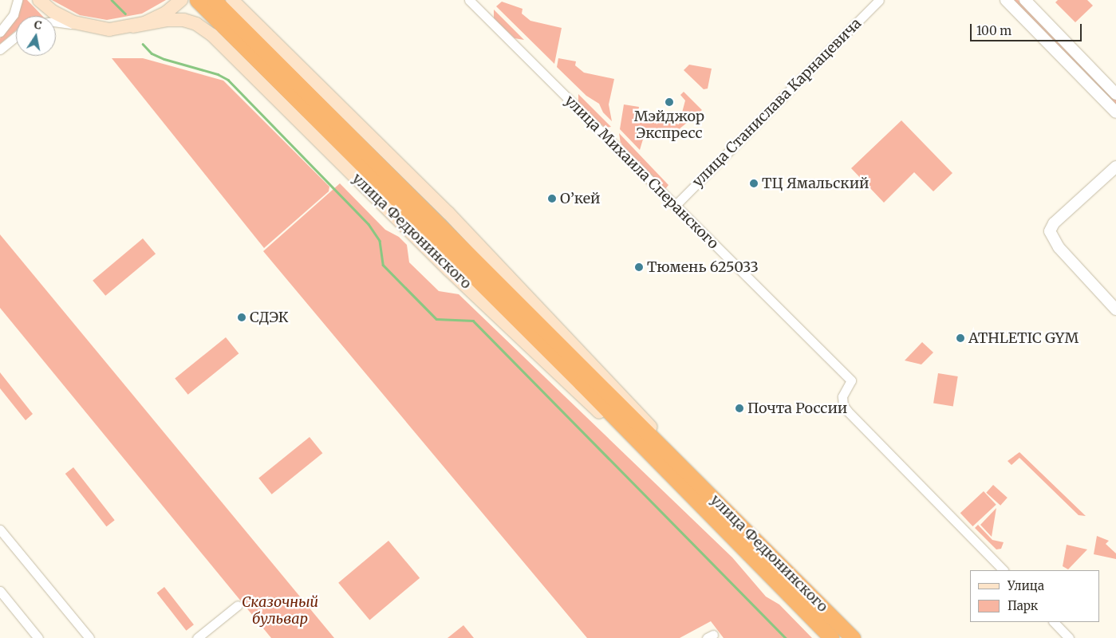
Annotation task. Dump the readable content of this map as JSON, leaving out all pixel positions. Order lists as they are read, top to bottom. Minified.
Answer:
{"streets":{"highway":["улица Федюнинского"],"street":["улица Станислава Карнацевича","улица Михаила Сперанского"]},"crossings":[["улица Станислава Карнацевича","улица Михаила Сперанского"]],"parks":["Сказочный бульвар"],"places":["Мэйджор Экспресс","ТЦ Ямальский","О’кей","Тюмень 625033","СДЭК","ATHLETIC GYM","Почта России"],"legend":["Улица","Парк"],"scale_bar":"100 m","north":"top"}
